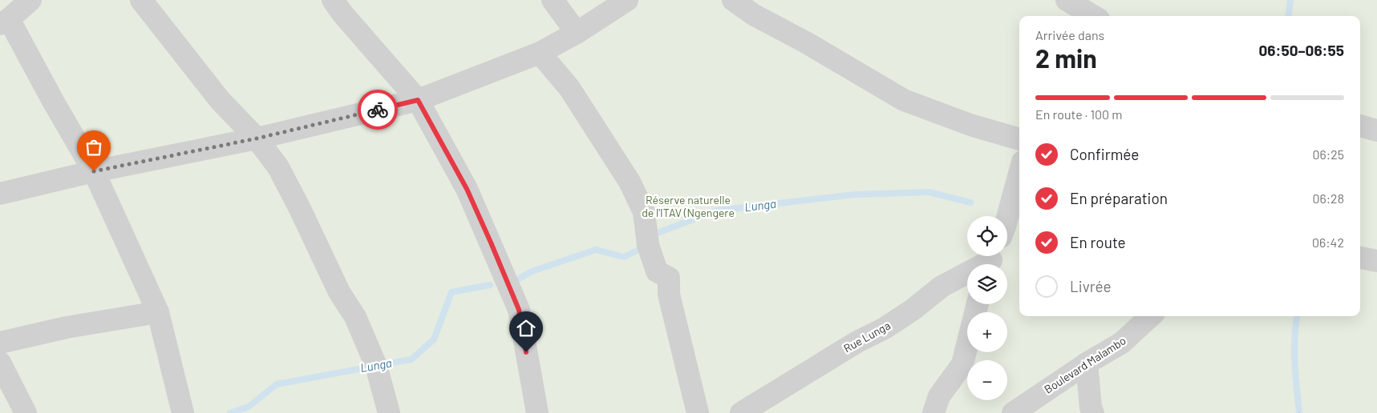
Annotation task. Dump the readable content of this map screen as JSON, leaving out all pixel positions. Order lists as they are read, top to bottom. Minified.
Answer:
{"streets":{"street":["Rue Lunga","Boulevard Malambo"]},"water":["Lunga"],"parks":["Réserve naturelle de l'ITAV (Ngengere"],"page":{"heading":["2 min","Arrivée dans","06:50–06:55"],"bar":"En route · 100 m","list":[["Confirmée","06:25"],["En préparation","06:28"],["En route","06:42"],"Livrée"],"map_buttons":["+","−"]}}
